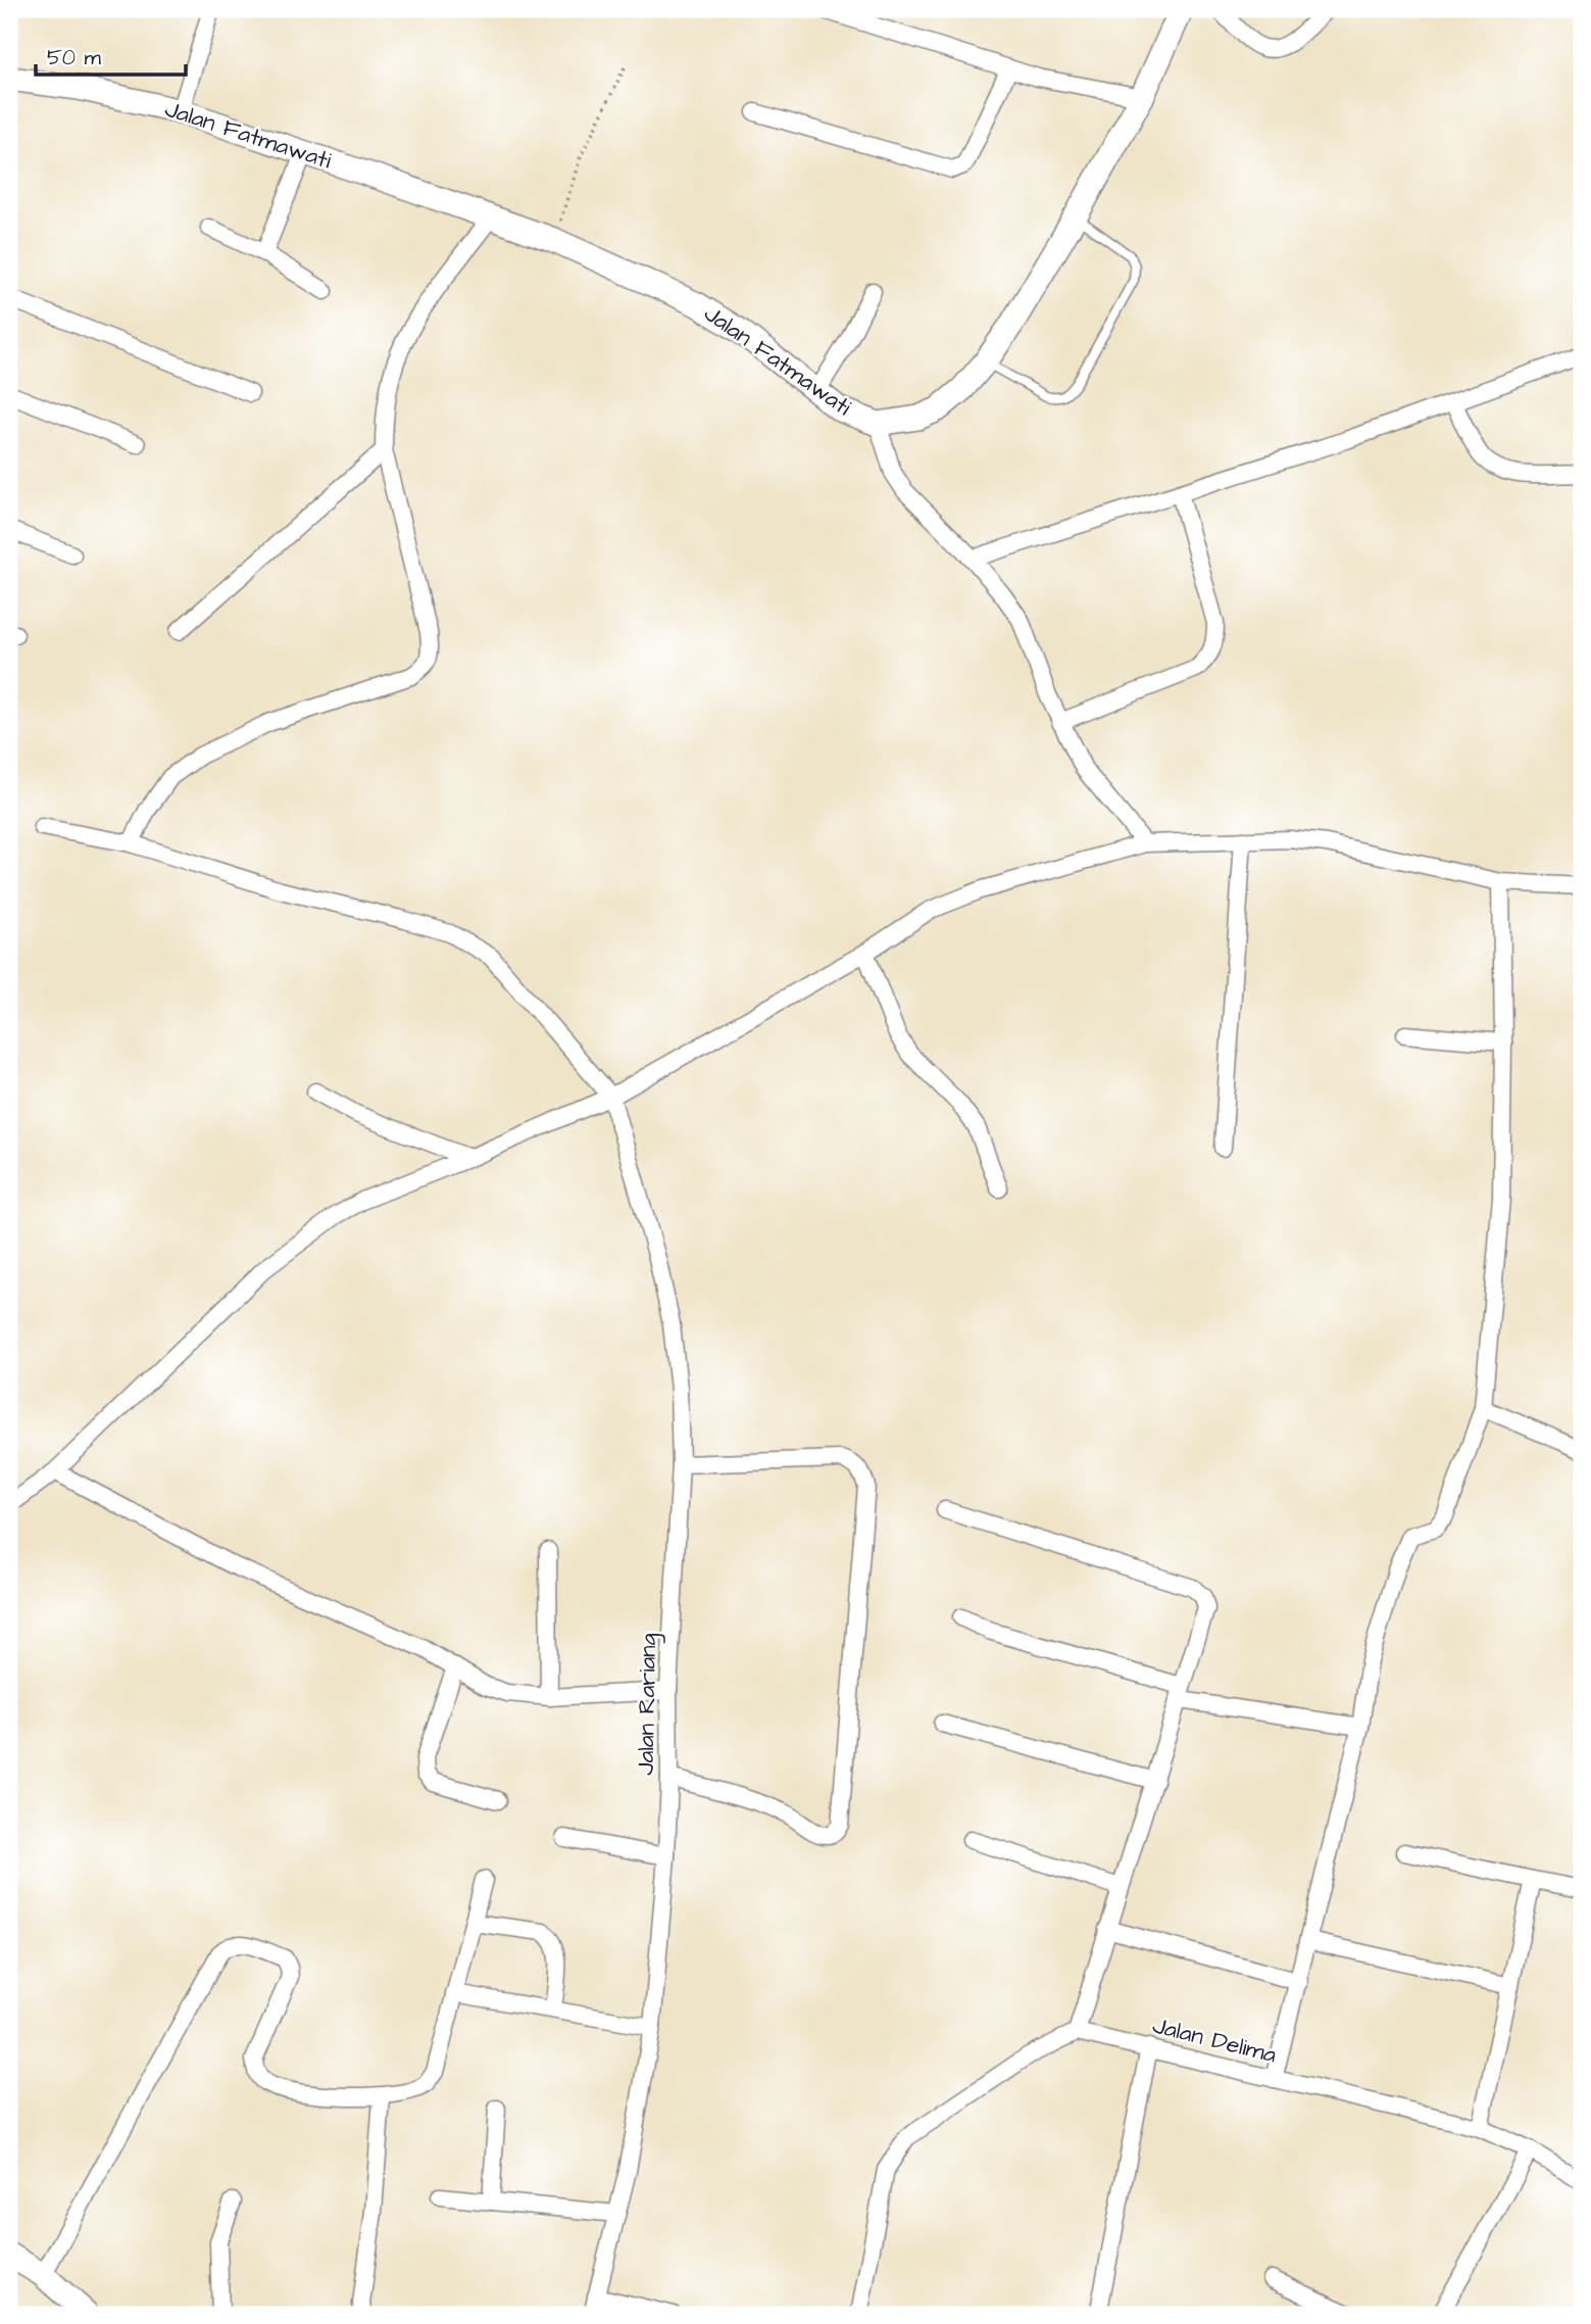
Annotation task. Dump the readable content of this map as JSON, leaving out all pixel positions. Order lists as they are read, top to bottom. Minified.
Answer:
{"streets":{"street":["Jalan Fatmawati","Jalan Rariang","Jalan Delima"]},"scale_bar":"50 m"}
